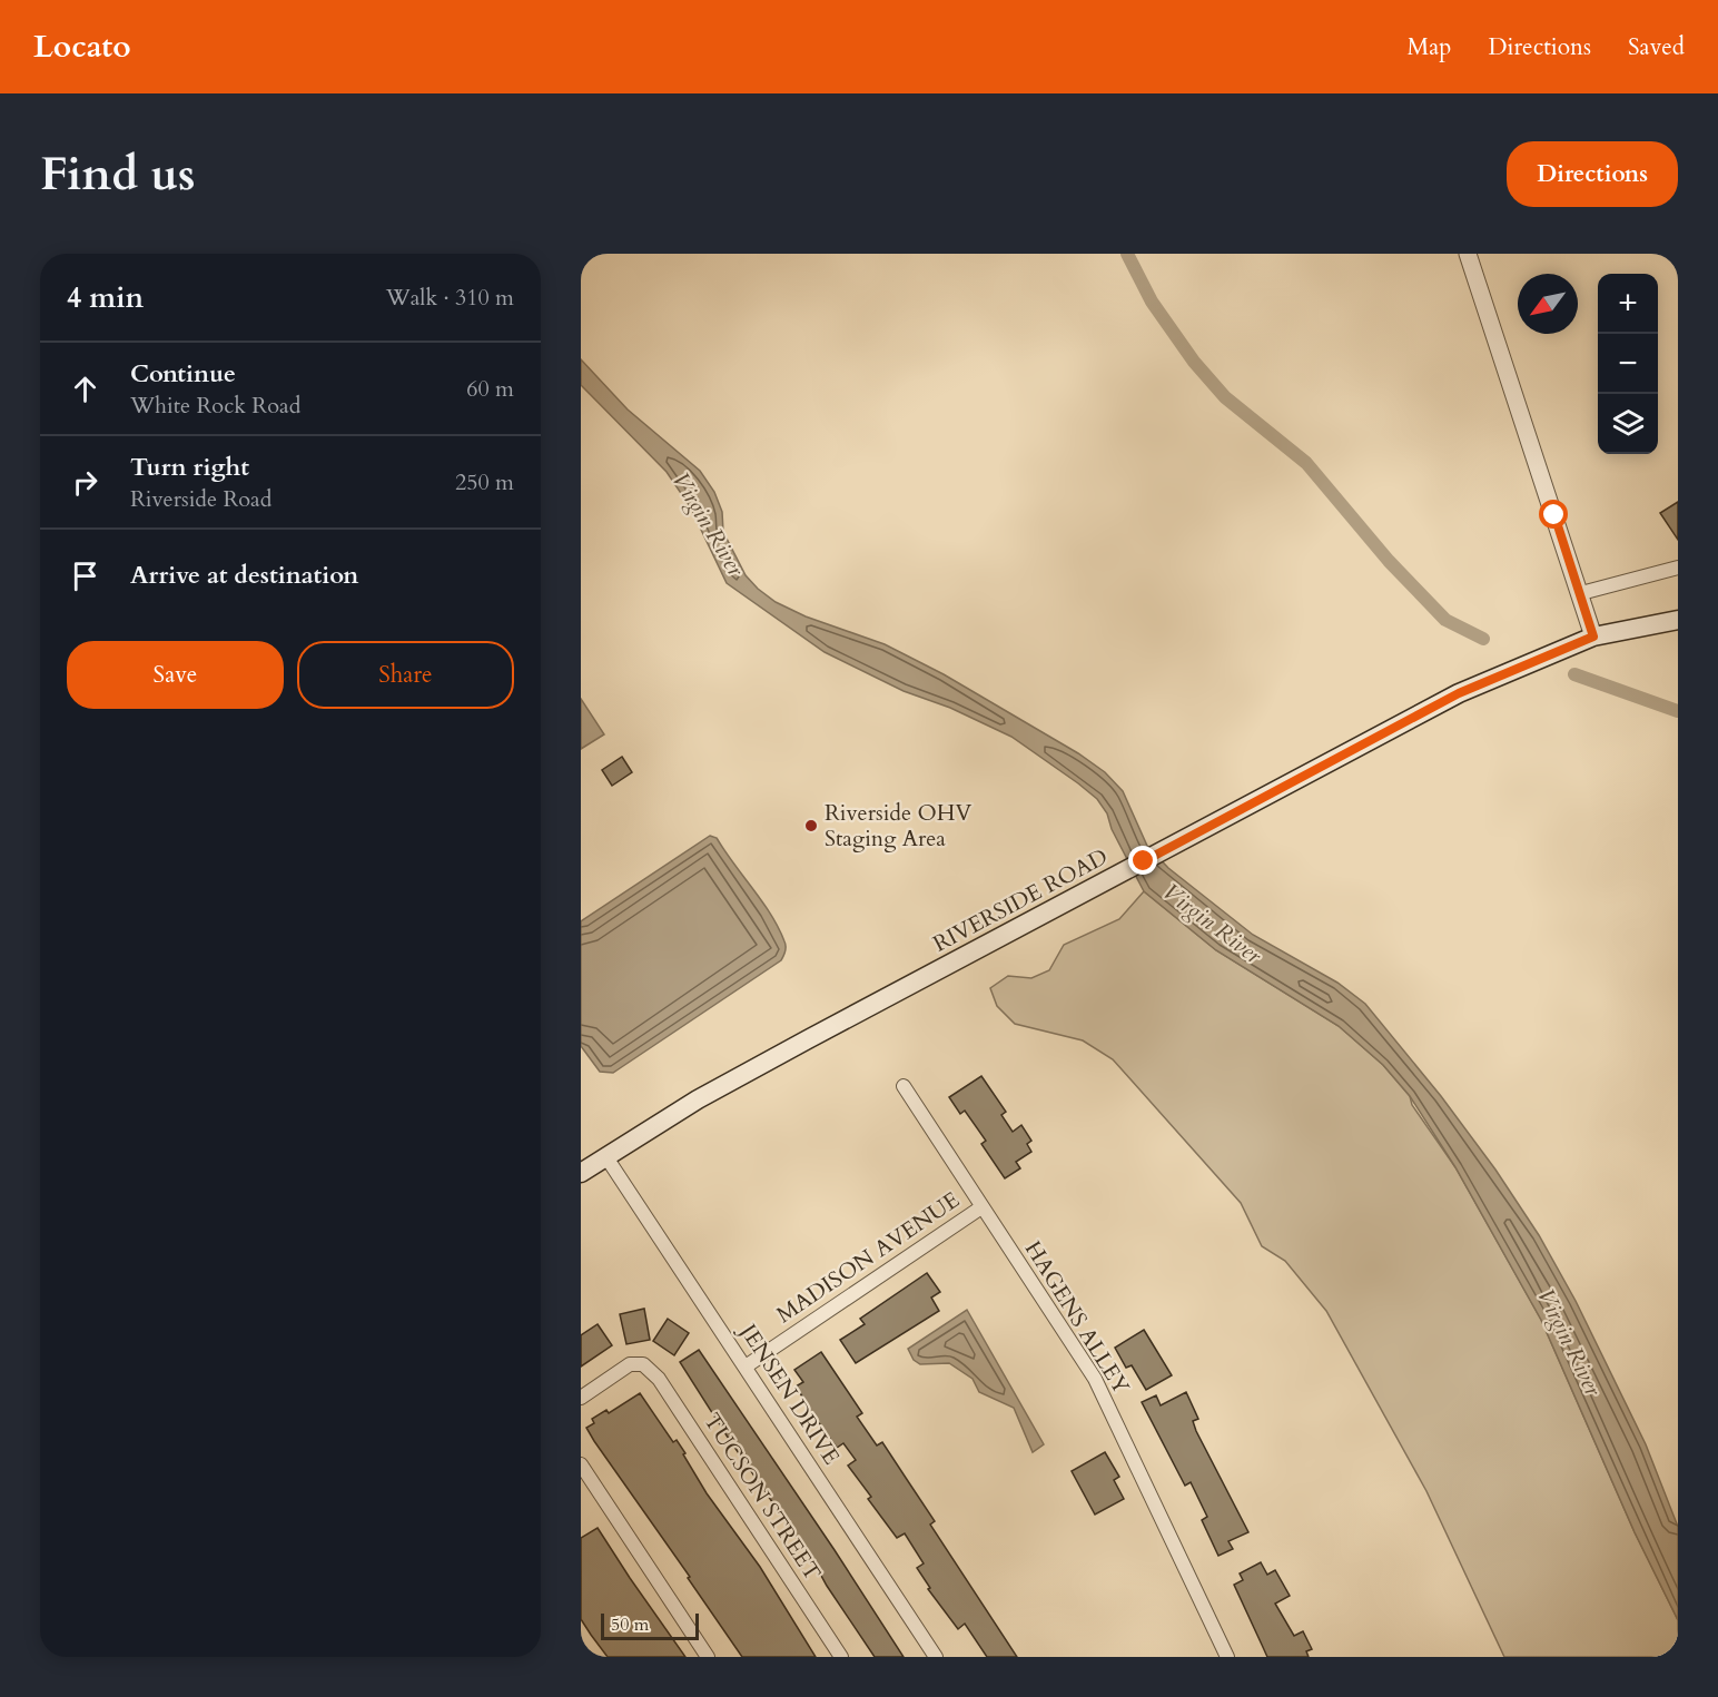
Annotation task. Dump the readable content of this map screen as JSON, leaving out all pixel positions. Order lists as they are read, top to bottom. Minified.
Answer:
{"streets":{"main road":["RIVERSIDE ROAD"],"street":["MADISON AVENUE","HAGENS ALLEY","JENSEN DRIVE","TUCSON STREET"]},"crossings":[["RIVERSIDE ROAD","JENSEN DRIVE"],["MADISON AVENUE","HAGENS ALLEY"],["MADISON AVENUE","JENSEN DRIVE"]],"water":["Virgin River"],"places":["Riverside OHV Staging Area"],"scale_bar":"50 m","north":"bottom left","page":{"header":"Locato","nav":["Map","Directions","Saved"],"buttons":["Directions",["Save","Share"]],"title":"Find us","heading":["4 min","Walk · 310 m"],"map_buttons":["+","−"],"list":[["Continue","White Rock Road","60 m"],["Turn right","Riverside Road","250 m"],"Arrive at destination"],"scale":"50 m"}}
